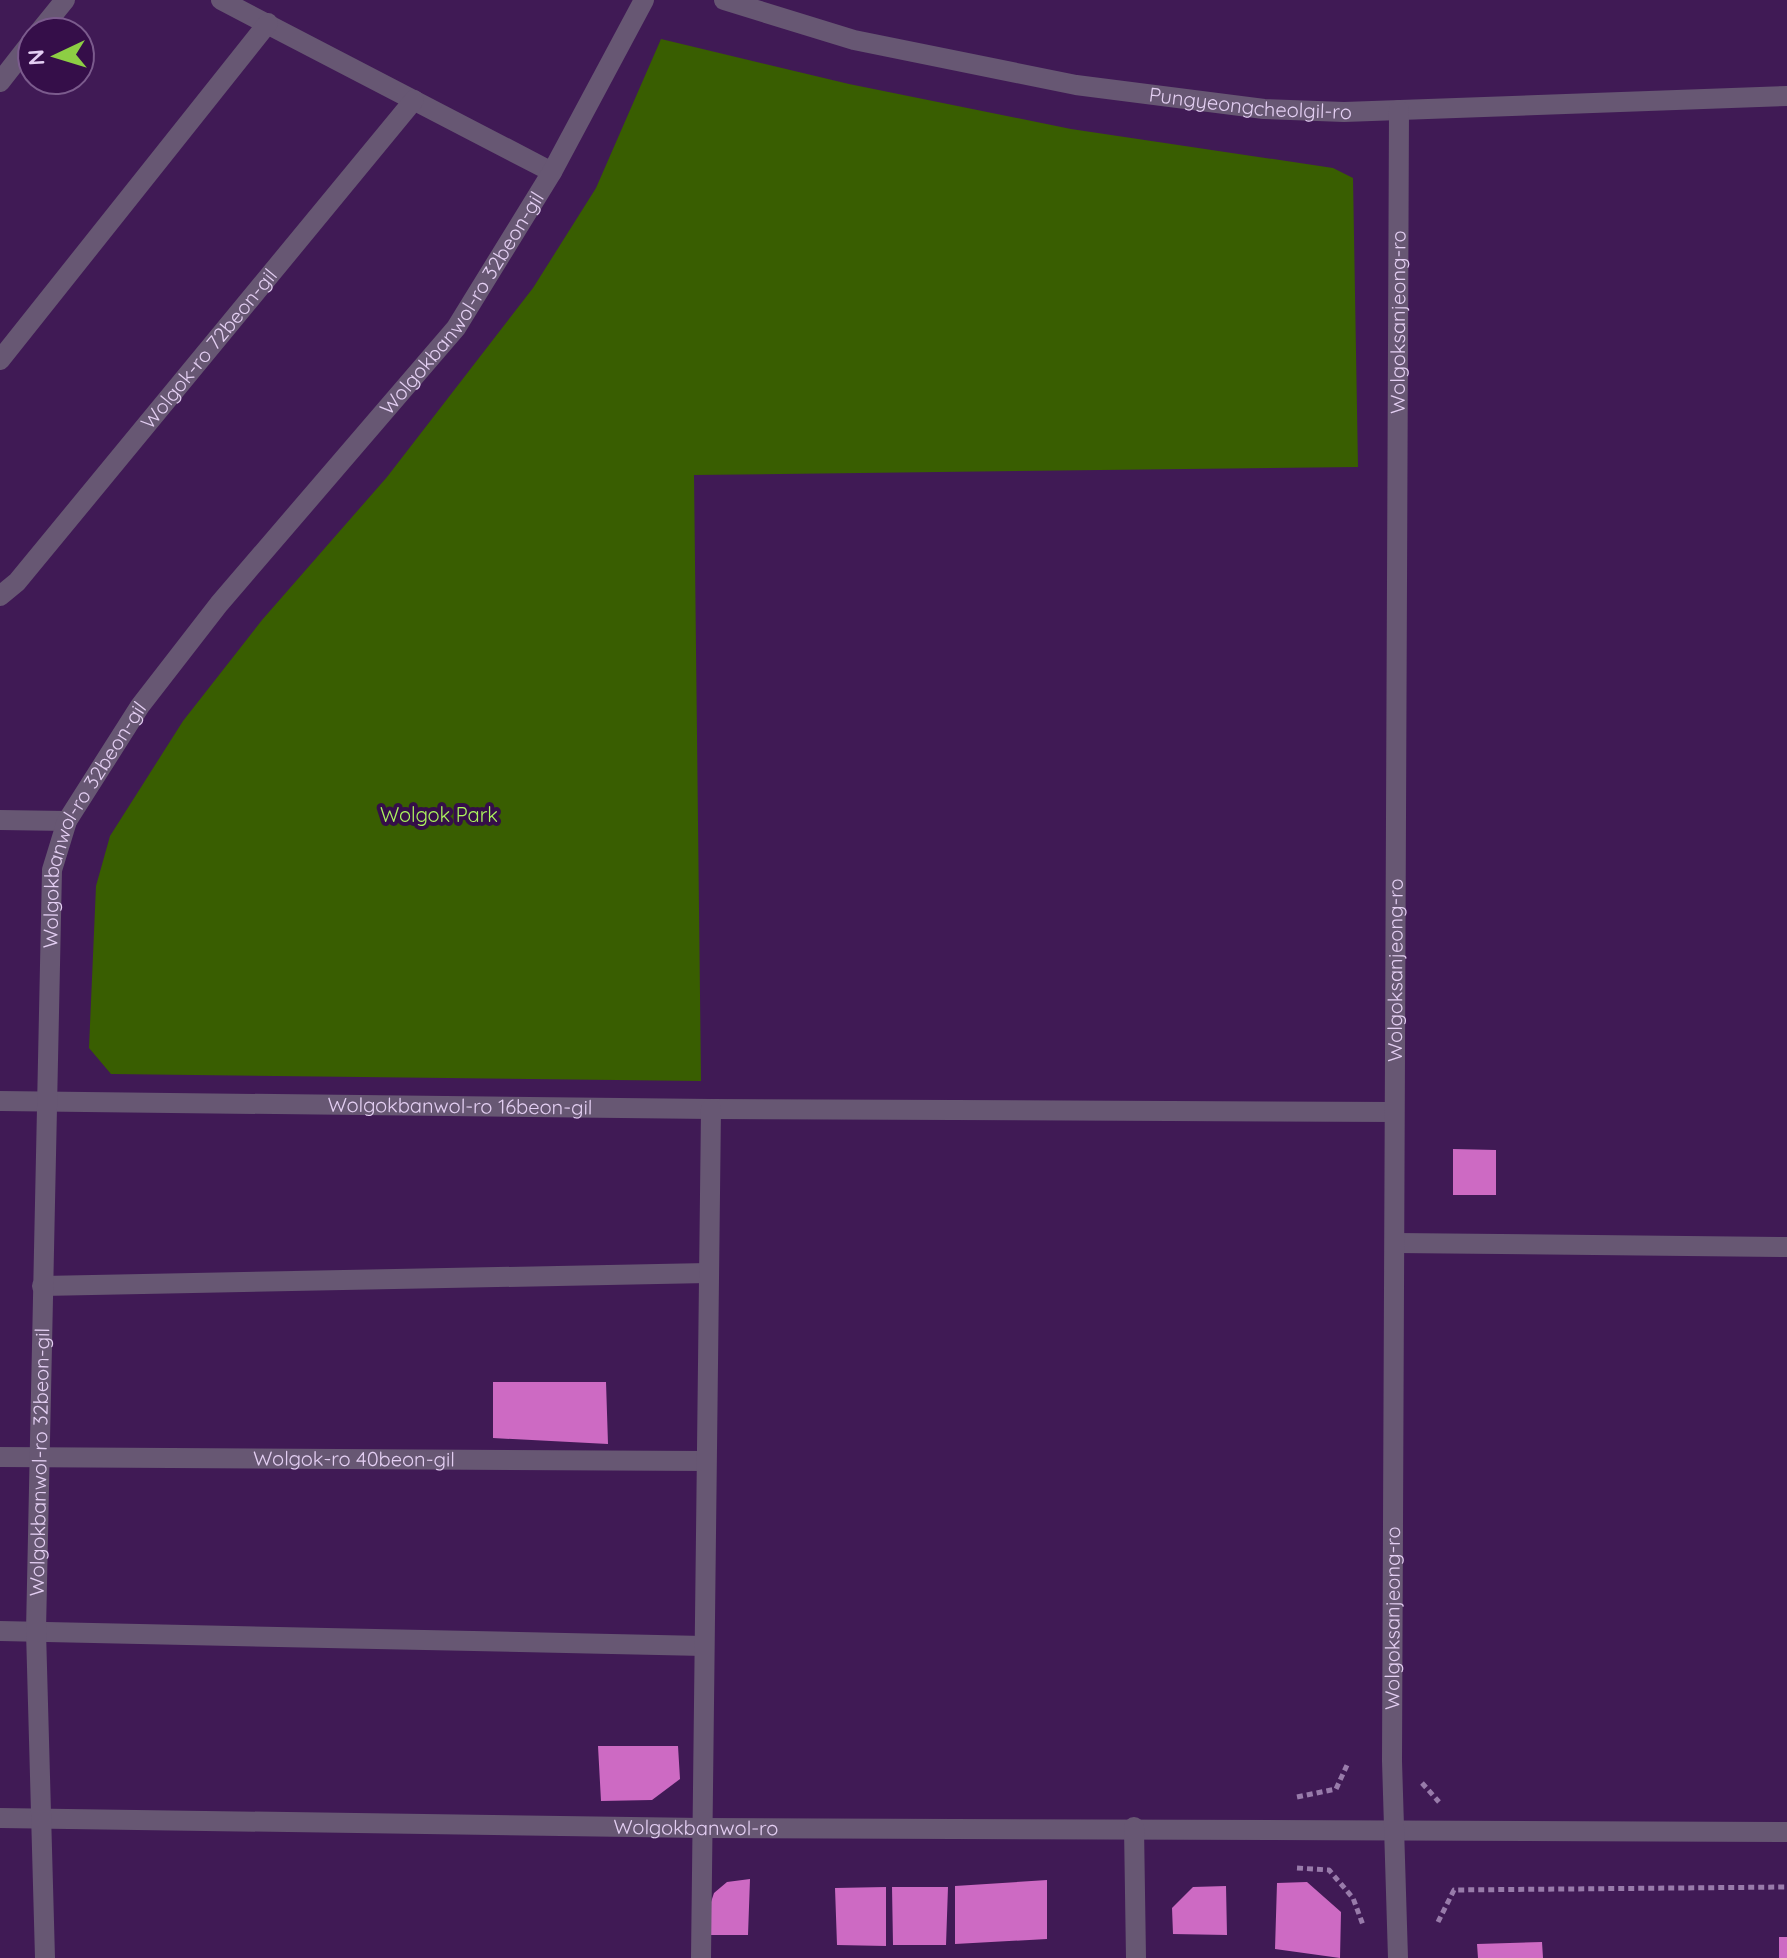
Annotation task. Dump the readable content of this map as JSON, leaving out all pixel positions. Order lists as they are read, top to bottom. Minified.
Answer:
{"streets":{"street":["Pungyeongcheolgil-ro","Wolgokbanwol-ro 32beon-gil","Wolgoksanjeong-ro","Wolgok-ro 72beon-gil","Wolgokbanwol-ro 16beon-gil","Wolgok-ro 40beon-gil","Wolgokbanwol-ro"]},"crossings":[["Pungyeongcheolgil-ro","Wolgoksanjeong-ro"],["Wolgokbanwol-ro 32beon-gil","Wolgokbanwol-ro 16beon-gil"],["Wolgokbanwol-ro 32beon-gil","Wolgok-ro 40beon-gil"],["Wolgokbanwol-ro 32beon-gil","Wolgokbanwol-ro"],["Wolgoksanjeong-ro","Wolgokbanwol-ro 16beon-gil"],["Wolgoksanjeong-ro","Wolgokbanwol-ro"]],"parks":["Wolgok Park"],"north":"left"}
